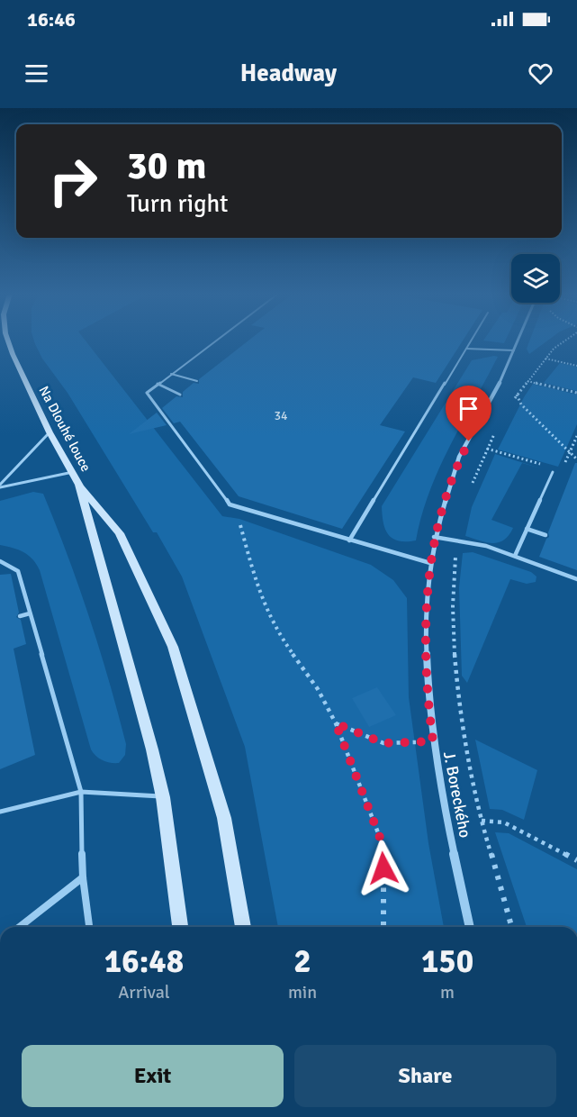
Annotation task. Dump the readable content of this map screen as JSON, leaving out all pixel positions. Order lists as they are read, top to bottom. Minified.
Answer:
{"streets":{"main road":["Na Dlouhé louce"],"street":["J. Boreckého"]},"house_numbers":["34"],"page":{"status":"16:46","header":"Headway","turn":["30 m","Turn right"],"eta":["16:48","Arrival","2","min","150","m"],"buttons":["Exit","Share"]}}
